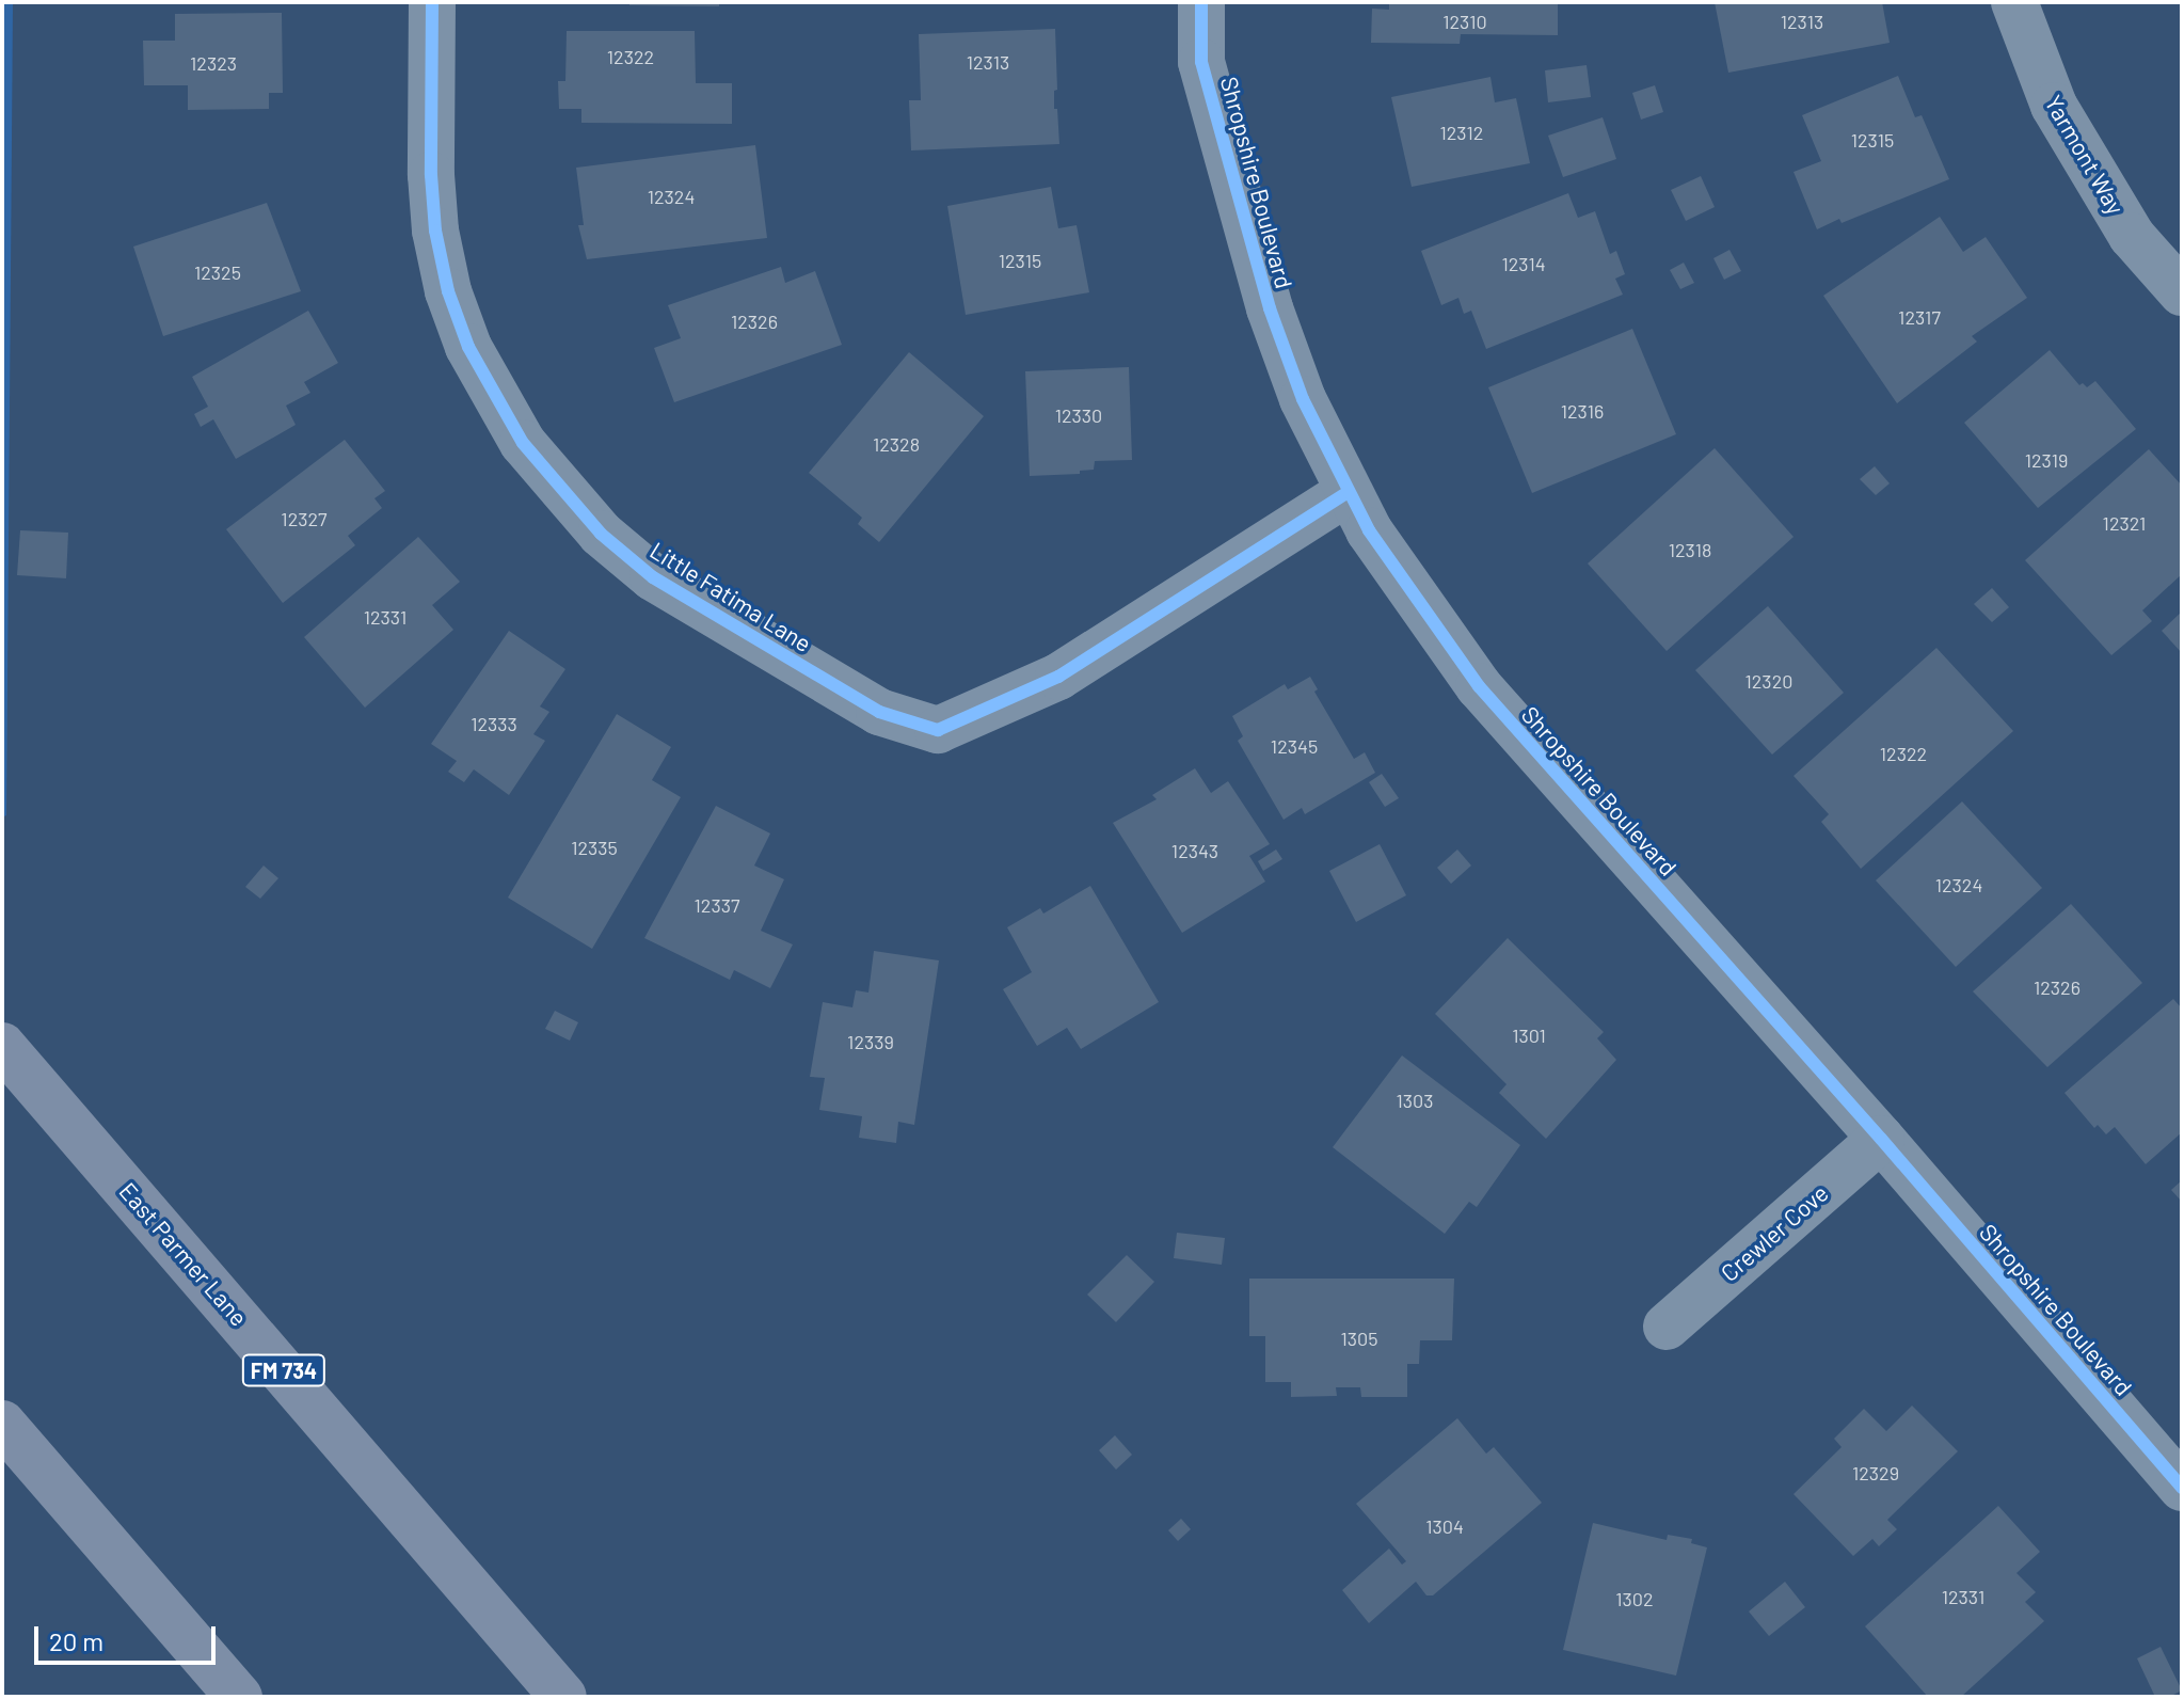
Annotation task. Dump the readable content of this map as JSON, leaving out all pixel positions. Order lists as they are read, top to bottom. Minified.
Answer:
{"streets":{"main road":["East Parmer Lane","FM 734"],"street":["Yarmont Way","Shropshire Boulevard","Little Fatima Lane","Crewler Cove"]},"crossings":[["Shropshire Boulevard","Little Fatima Lane"],["Shropshire Boulevard","Crewler Cove"]],"house_numbers":["12310","12313","12322","12313","12323","12312","12315","12324","12315","12314","12325","12317","12326","12316","12330","12328","12319","12327","12321","12318","12331","12320","12333","12345","12322","12335","12343","12324","12337","12326","1301","12339","1303","1305","12329","1304","12331","1302"],"scale_bar":"20 m"}
